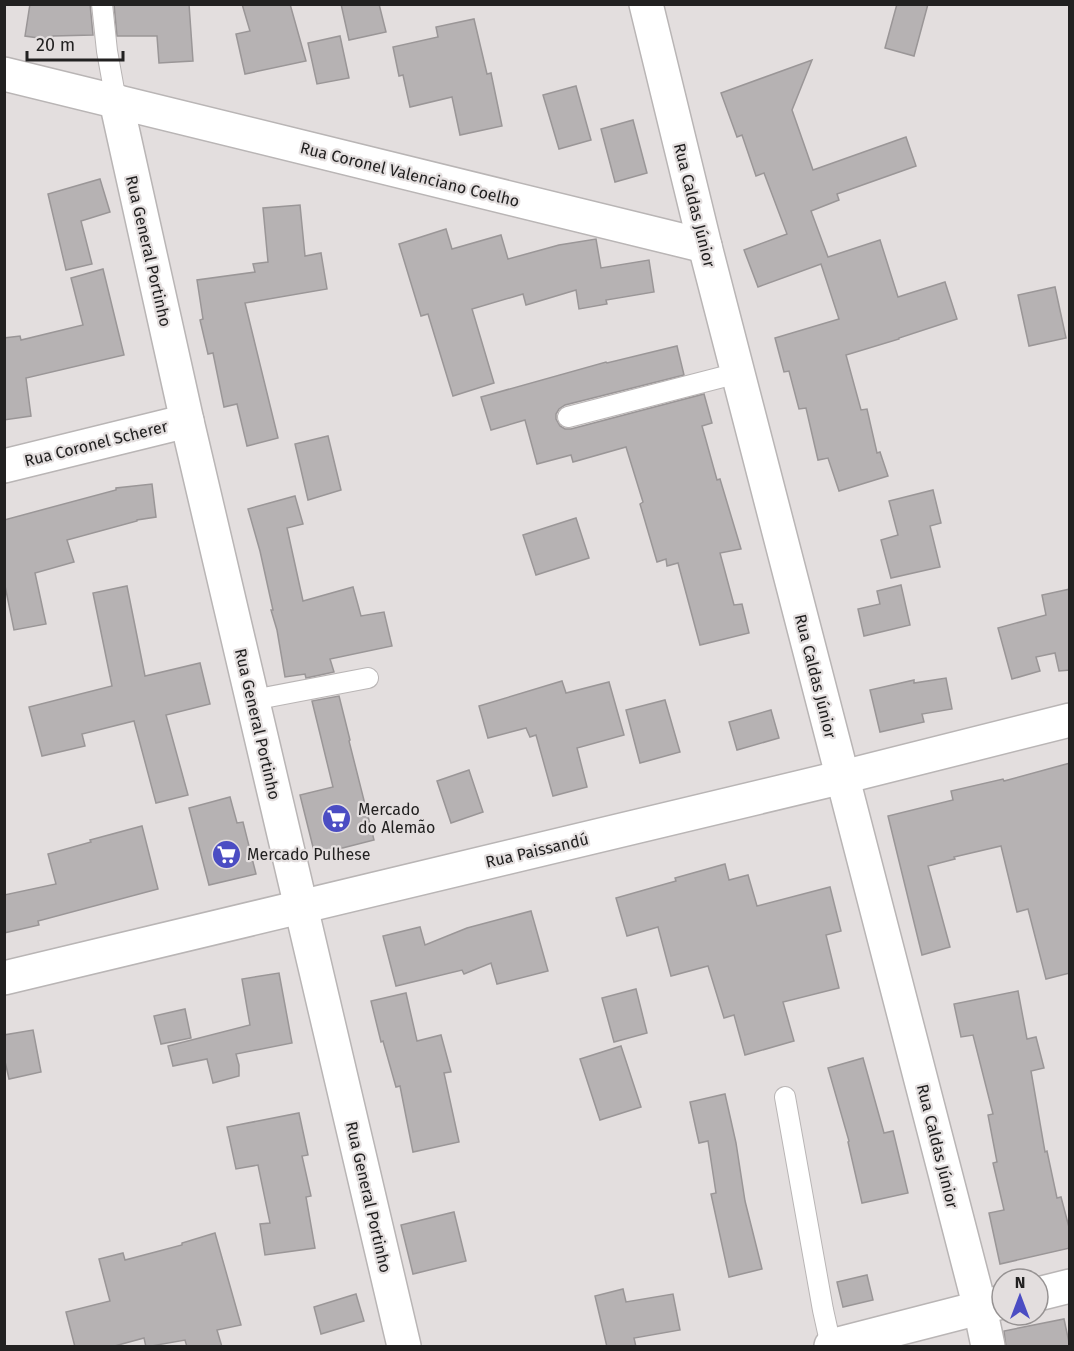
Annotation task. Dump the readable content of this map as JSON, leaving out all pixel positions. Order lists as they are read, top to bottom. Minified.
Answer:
{"streets":{"street":["Rua Coronel Valenciano Coelho","Rua Caldas Júnior","Rua General Portinho","Rua Coronel Scherer","Rua Paissandú"]},"crossings":[["Rua Coronel Valenciano Coelho","Rua Caldas Júnior"],["Rua Coronel Valenciano Coelho","Rua General Portinho"],["Rua Caldas Júnior","Rua Paissandú"],["Rua General Portinho","Rua Coronel Scherer"],["Rua General Portinho","Rua Paissandú"]],"places":{"supermarket":["Mercado do Alemão","Mercado Pulhese"]},"scale_bar":"20 m","north":"top"}
